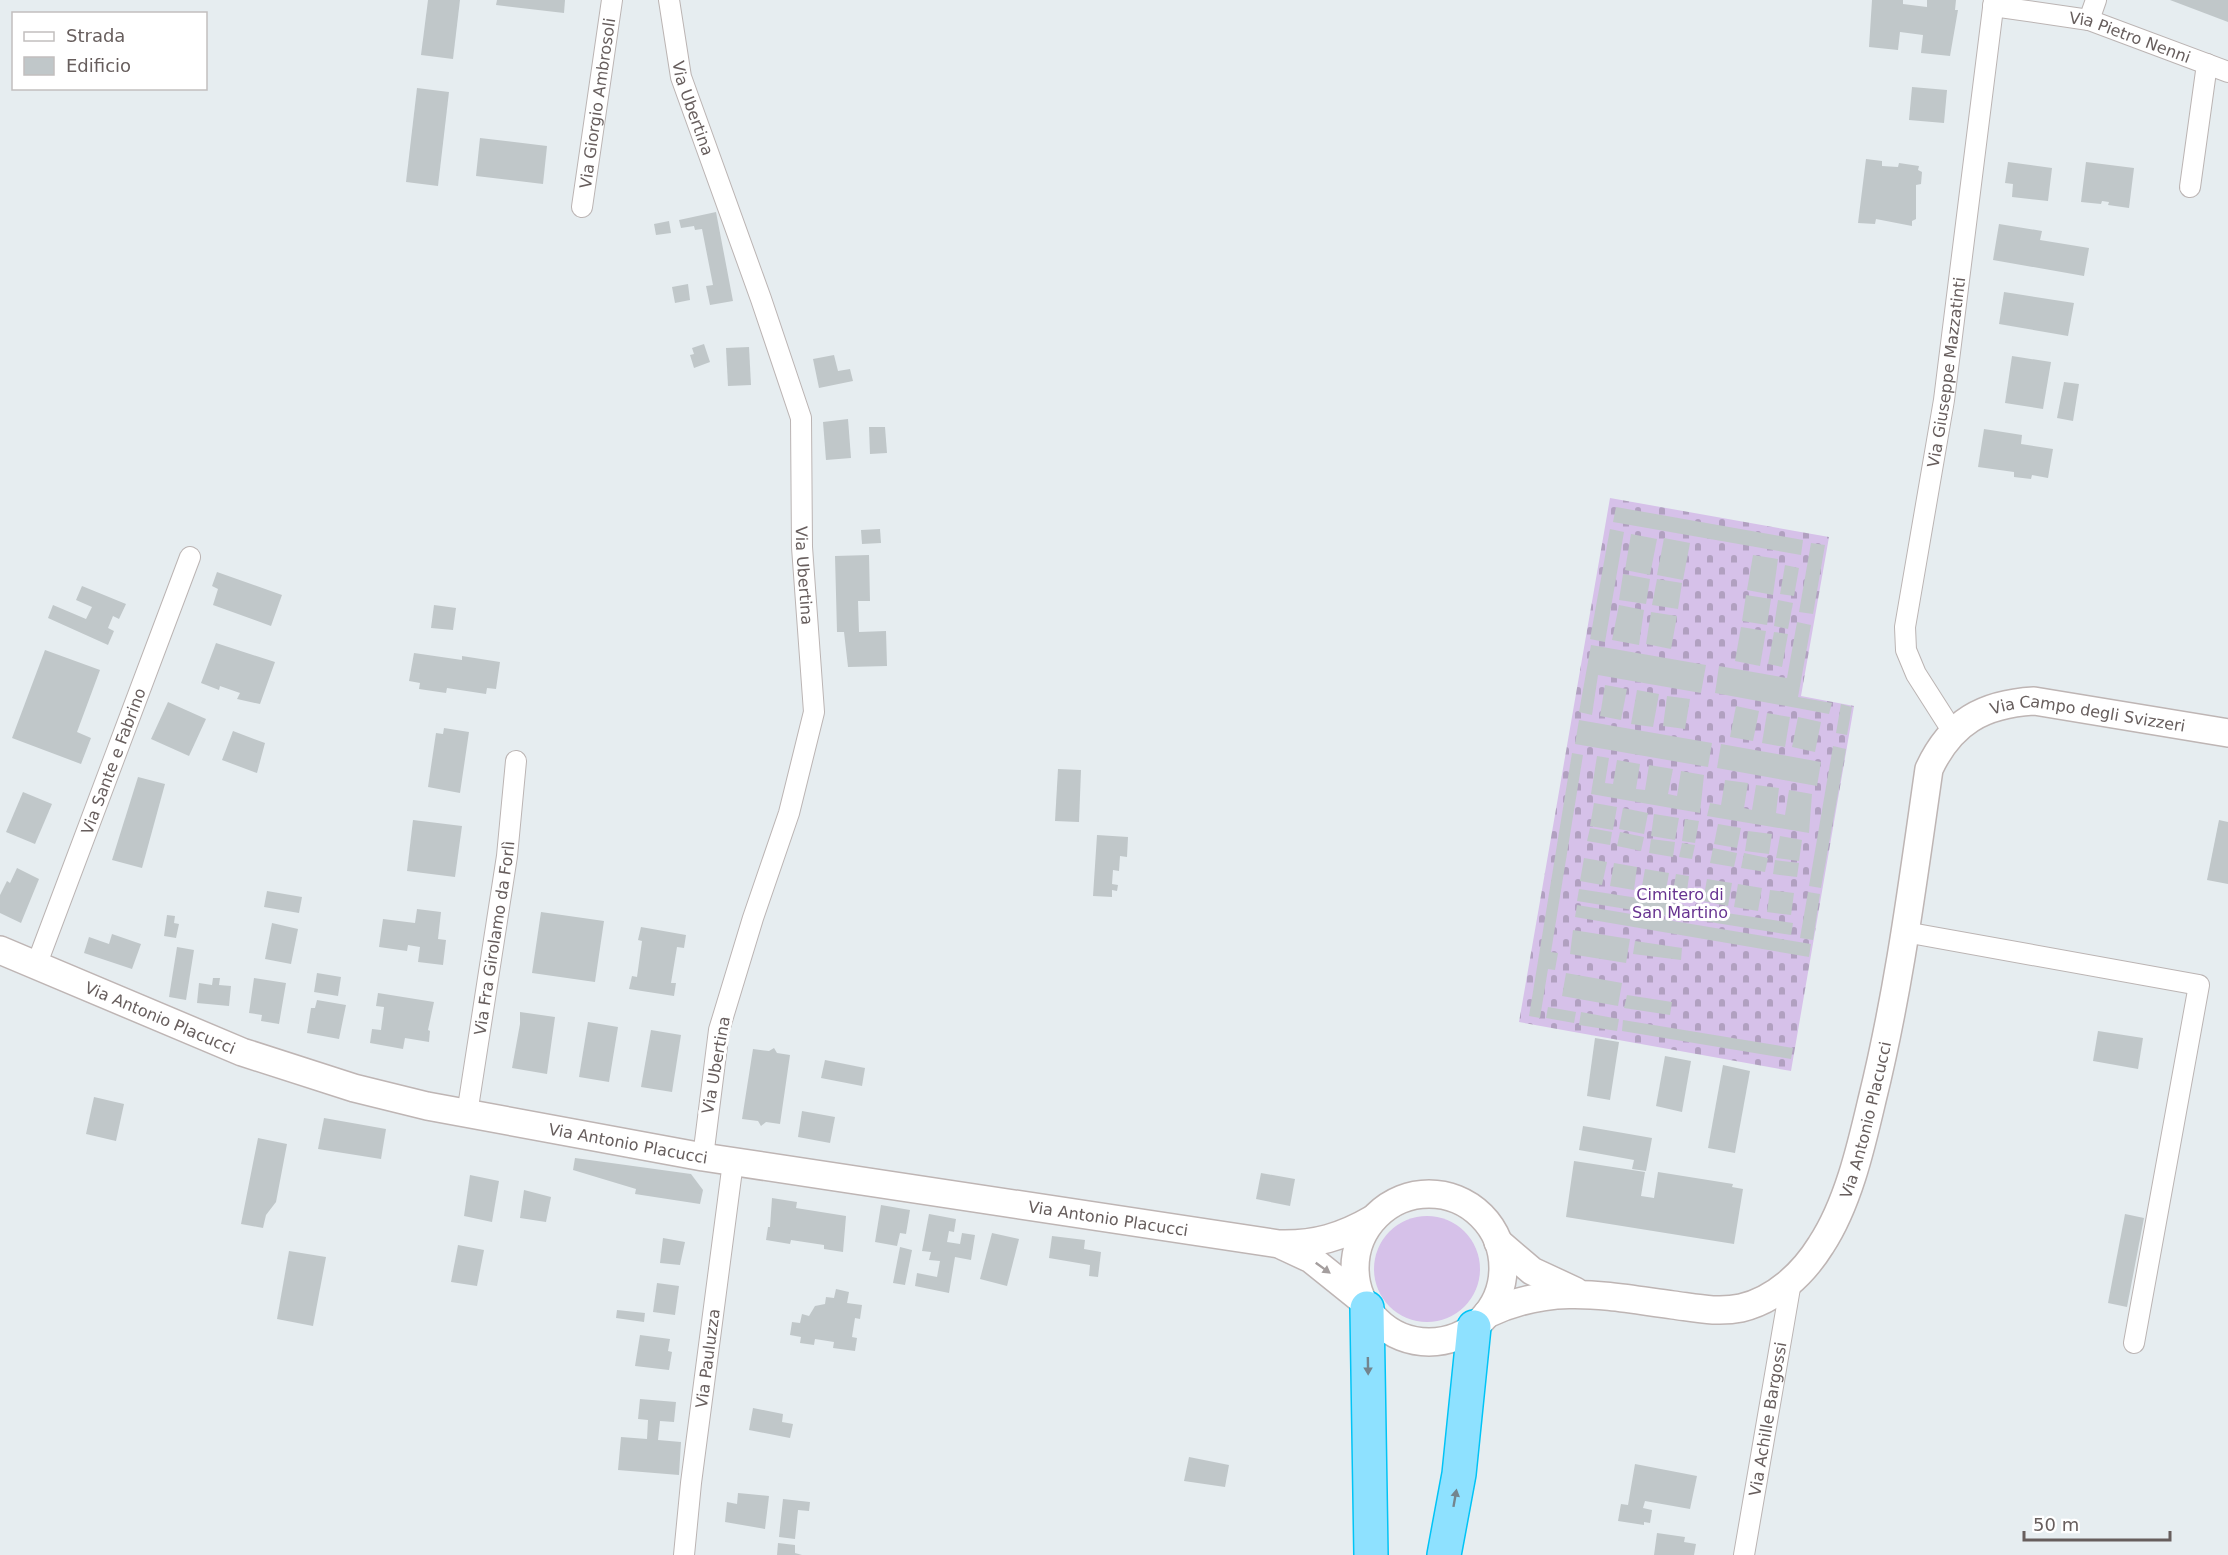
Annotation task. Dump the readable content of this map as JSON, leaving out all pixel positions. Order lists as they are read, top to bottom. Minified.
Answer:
{"streets":{"main road":["Via Campo degli Svizzeri","Via Antonio Placucci"],"street":["Via Pietro Nenni","Via Giorgio Ambrosoli","Via Ubertina","Via Giuseppe Mazzatinti","Via Sante e Fabrino","Via Fra Girolamo da Forlì","Via Pauluzza","Via Achille Bargossi"]},"crossings":[["Via Pietro Nenni","Via Giuseppe Mazzatinti"],["Via Ubertina","Via Antonio Placucci"],["Via Giuseppe Mazzatinti","Via Campo degli Svizzeri"],["Via Giuseppe Mazzatinti","Via Antonio Placucci"],["Via Campo degli Svizzeri","Via Antonio Placucci"],["Via Sante e Fabrino","Via Antonio Placucci"],["Via Fra Girolamo da Forlì","Via Antonio Placucci"],["Via Antonio Placucci","Via Pauluzza"],["Via Antonio Placucci","Via Achille Bargossi"]],"parks":["Cimitero di San Martino"],"legend":["Strada","Edificio"],"scale_bar":"50 m"}
